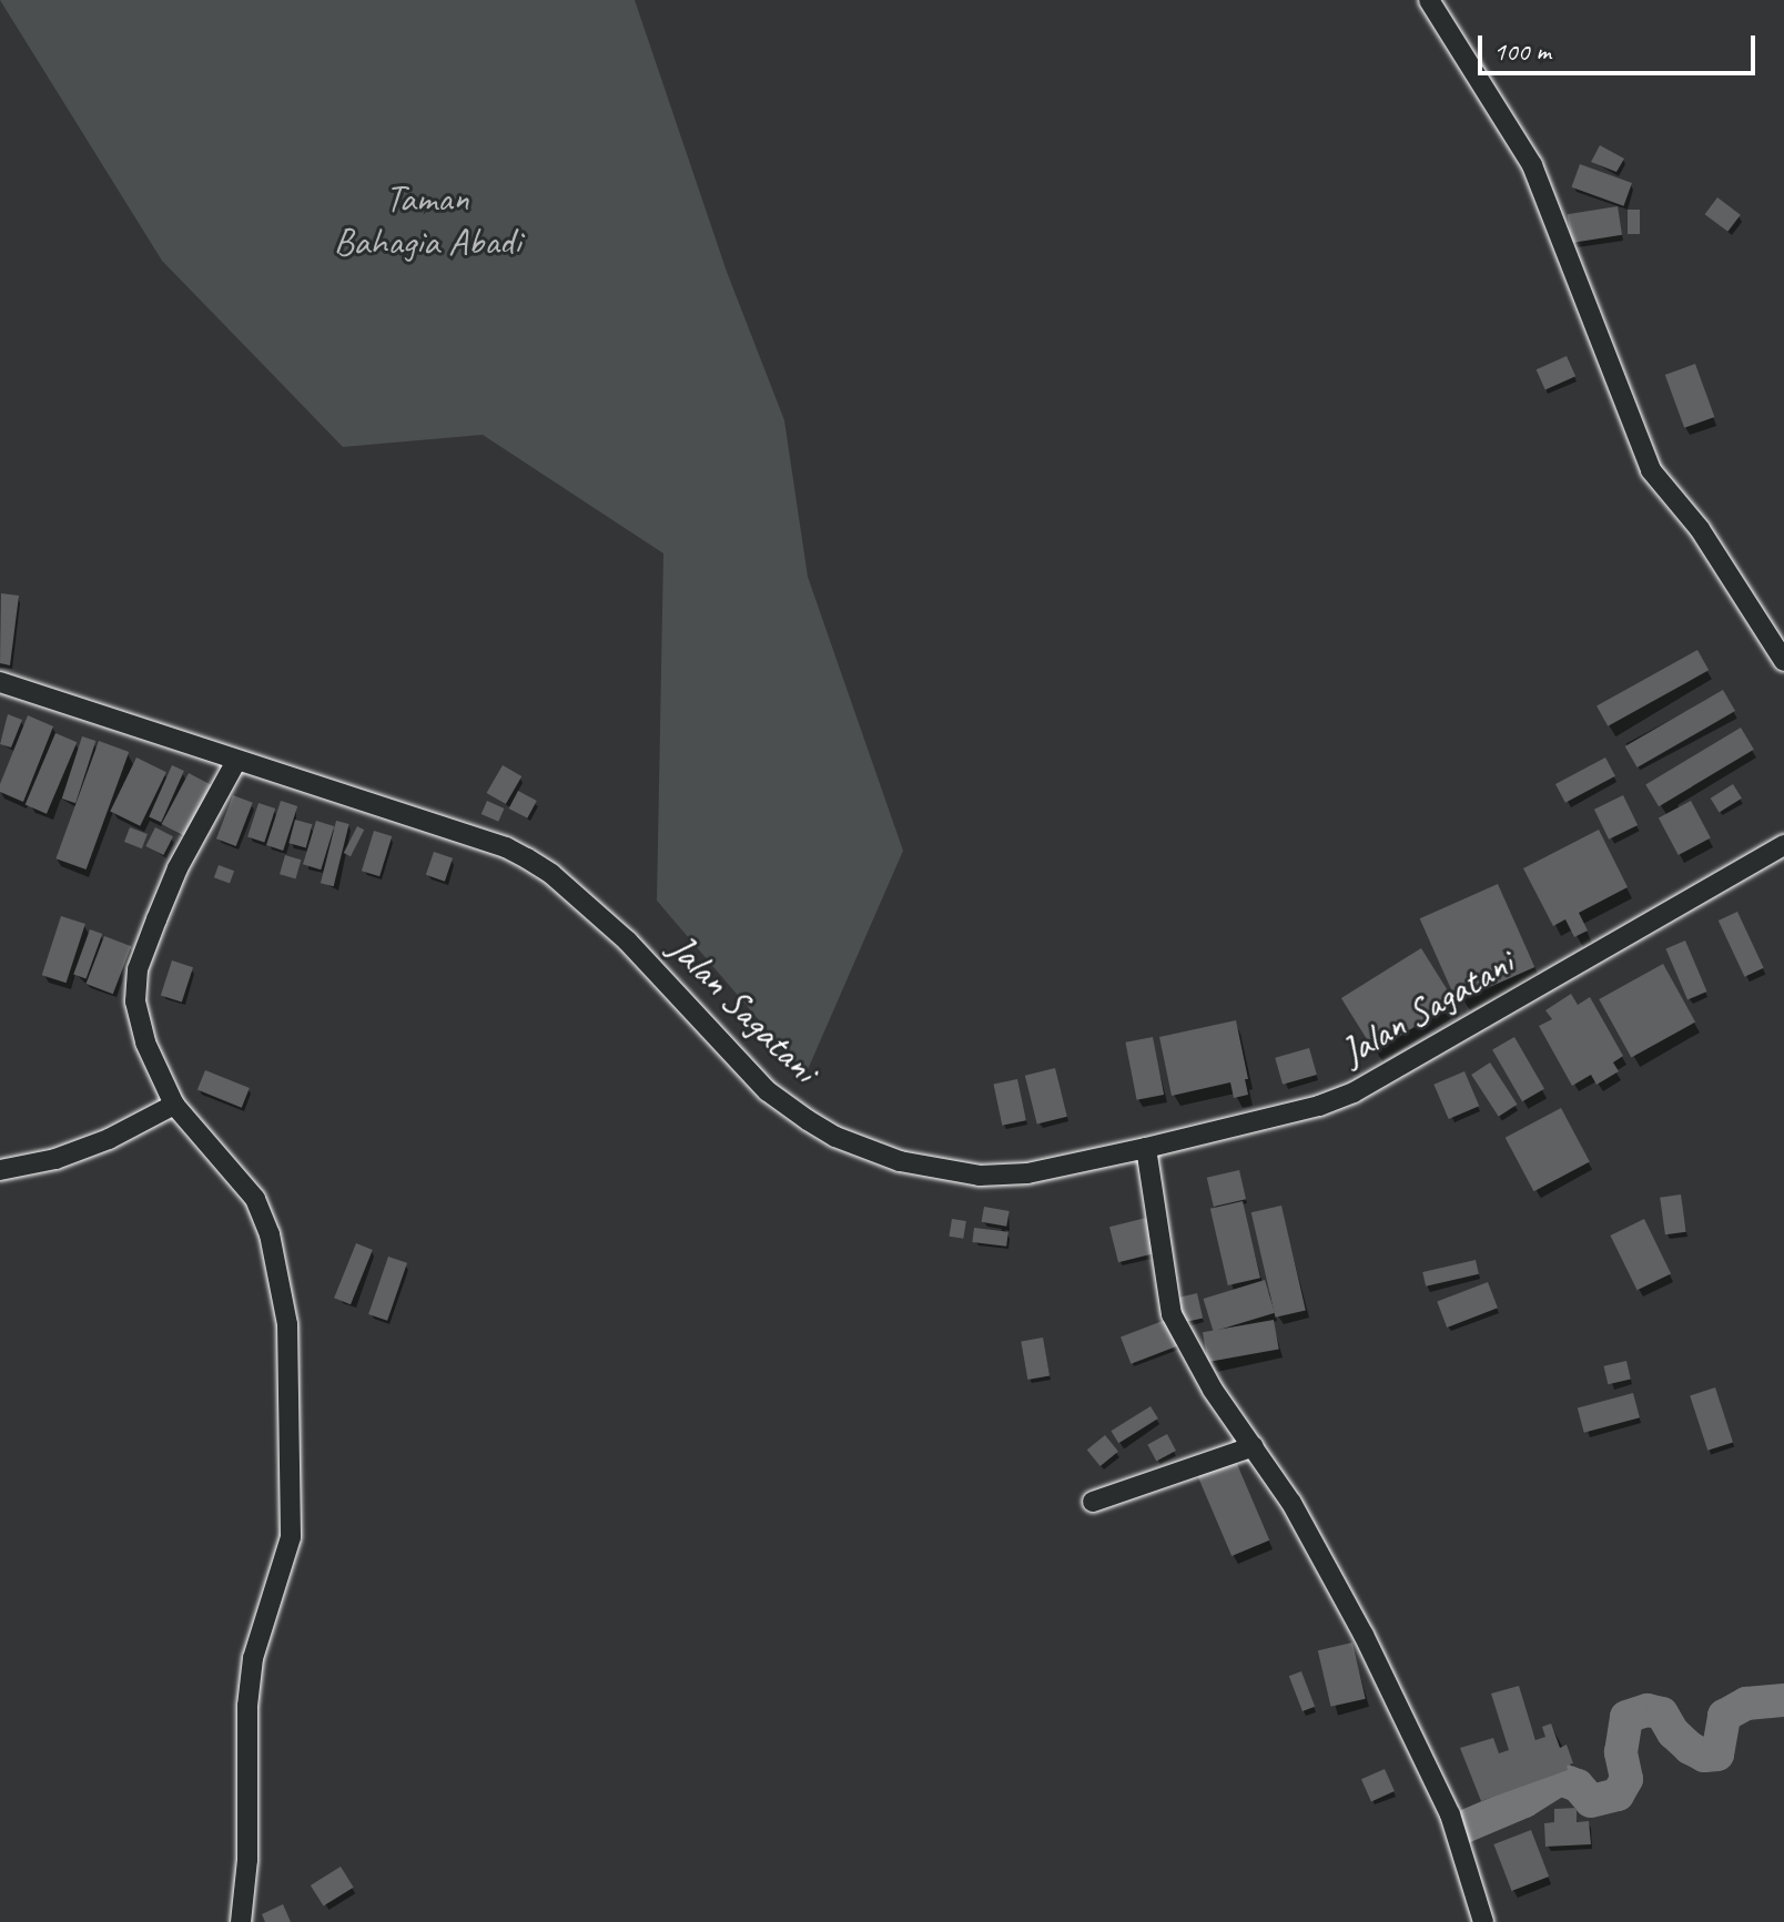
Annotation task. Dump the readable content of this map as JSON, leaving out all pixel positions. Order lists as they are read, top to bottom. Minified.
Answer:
{"streets":{"street":["Jalan Sagatani"]},"parks":["Taman Bahagia Abadi"],"scale_bar":"100 m"}
